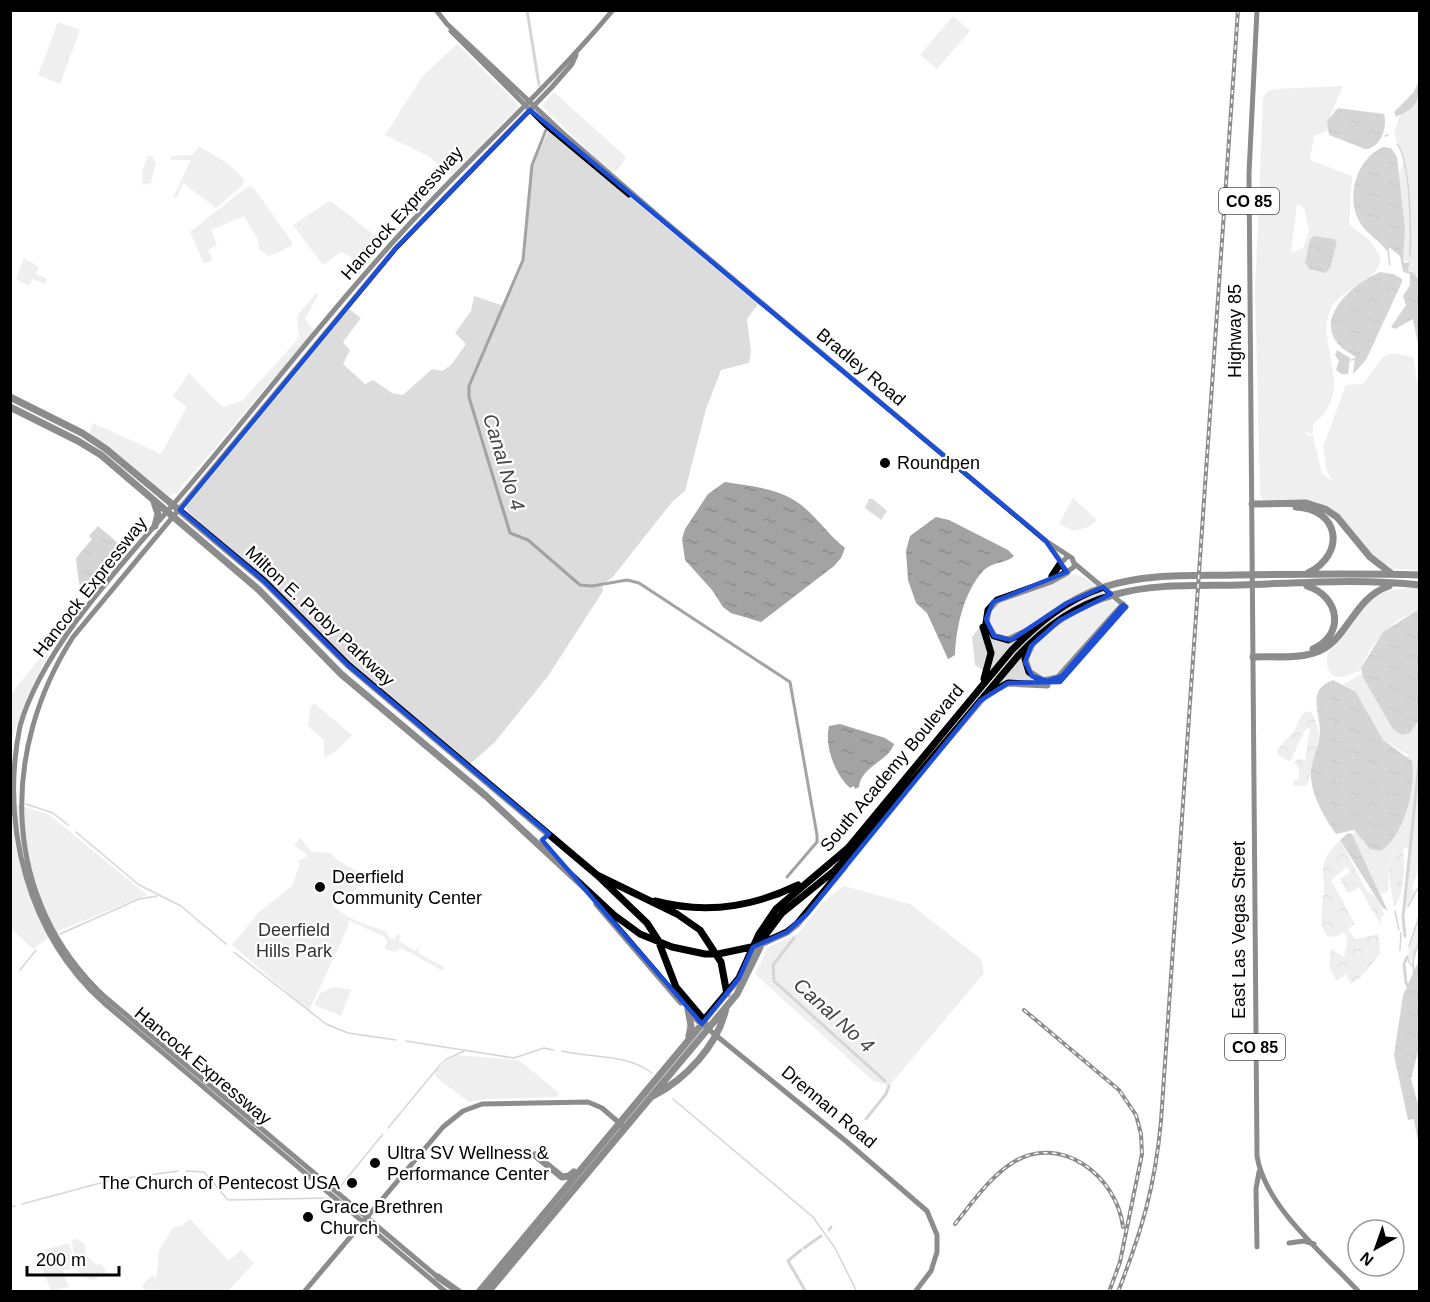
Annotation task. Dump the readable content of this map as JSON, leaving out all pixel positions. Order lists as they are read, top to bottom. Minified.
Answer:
{"streets":{"highway":["Milton E. Proby Parkway","South Academy Boulevard"],"main road":["CO 85","Hancock Expressway","Highway 85","Bradley Road","East Las Vegas Street","Drennan Road"]},"crossings":[["CO 85","East Las Vegas Street"],["Hancock Expressway","Bradley Road"],["Hancock Expressway","Milton E. Proby Parkway"],["Highway 85","East Las Vegas Street"],["South Academy Boulevard","Drennan Road"]],"water":["Canal No 4"],"parks":["Deerfield Hills Park"],"places":["Roundpen","Deerfield Community Center","Ultra SV Wellness & Performance Center","The Church of Pentecost USA","Grace Brethren Church"],"scale_bar":"200 m","north":"bottom left"}
